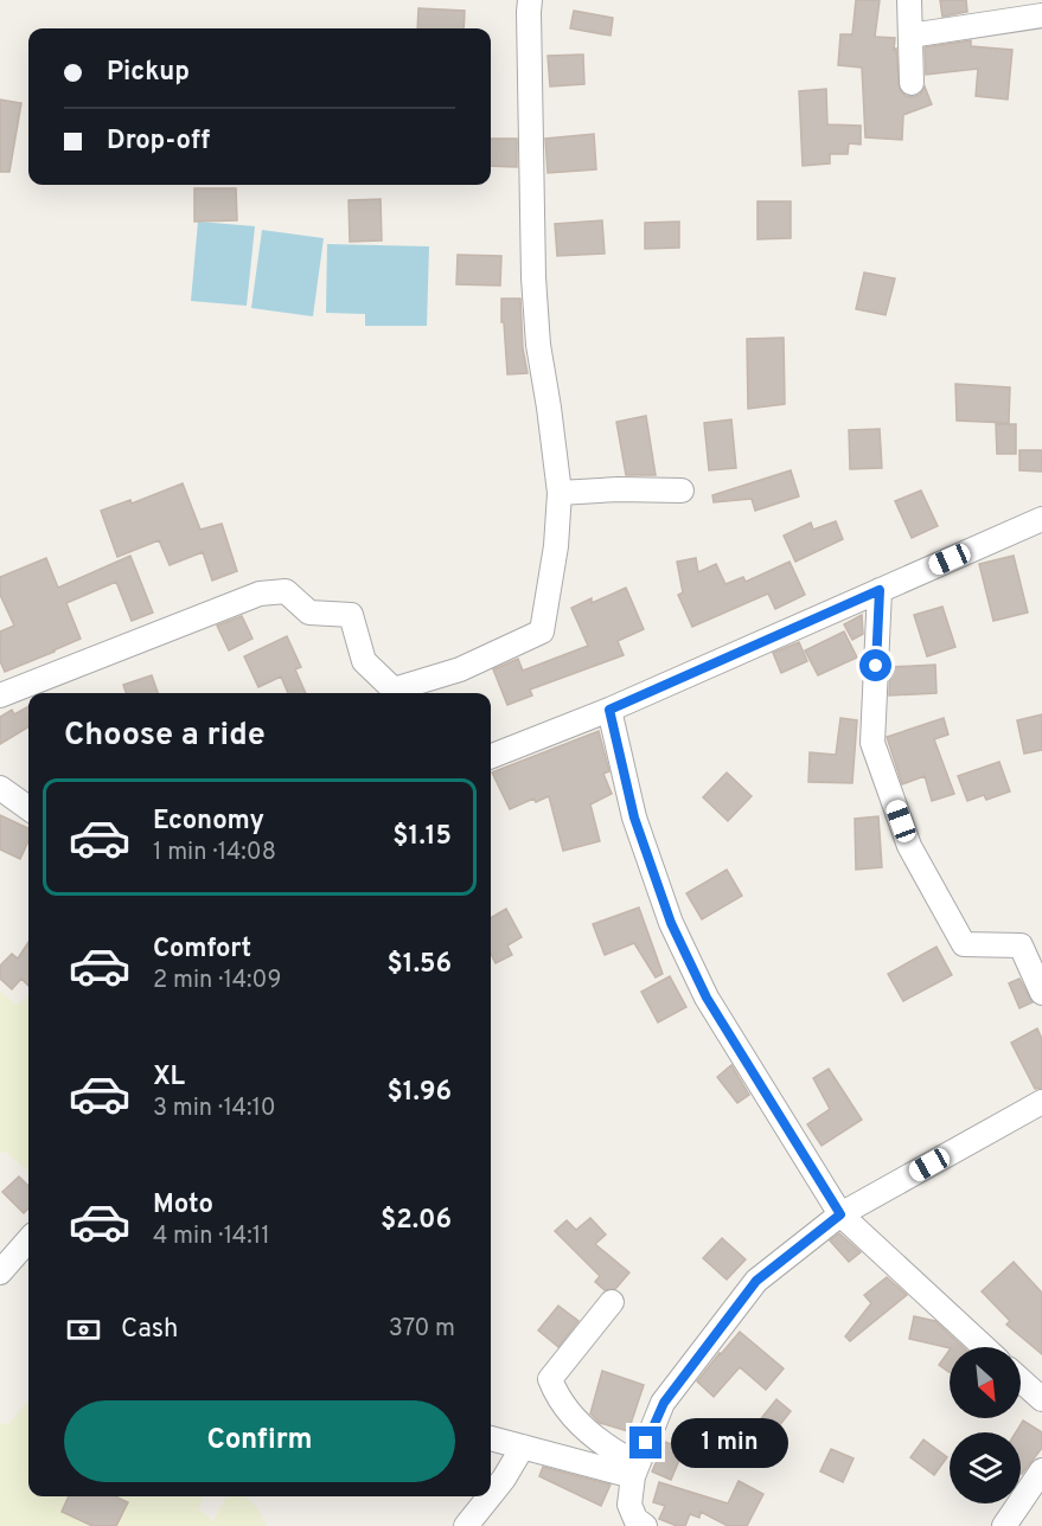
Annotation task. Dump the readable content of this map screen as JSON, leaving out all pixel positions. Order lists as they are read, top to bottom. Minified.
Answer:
{"north":"bottom right","page":{"banner":["Pickup","Drop-off"],"heading":"Choose a ride","list":[{"name":"Economy","note":"1 min · 14:08","value":"$1.15"},{"name":"Comfort","note":"2 min · 14:09","value":"$1.56"},{"name":"XL","note":"3 min · 14:10","value":"$1.96"},{"name":"Moto","note":"4 min · 14:11","value":"$2.06"}],"pay":["Cash","370 m"],"buttons":"Confirm","bubble":"1 min"}}
